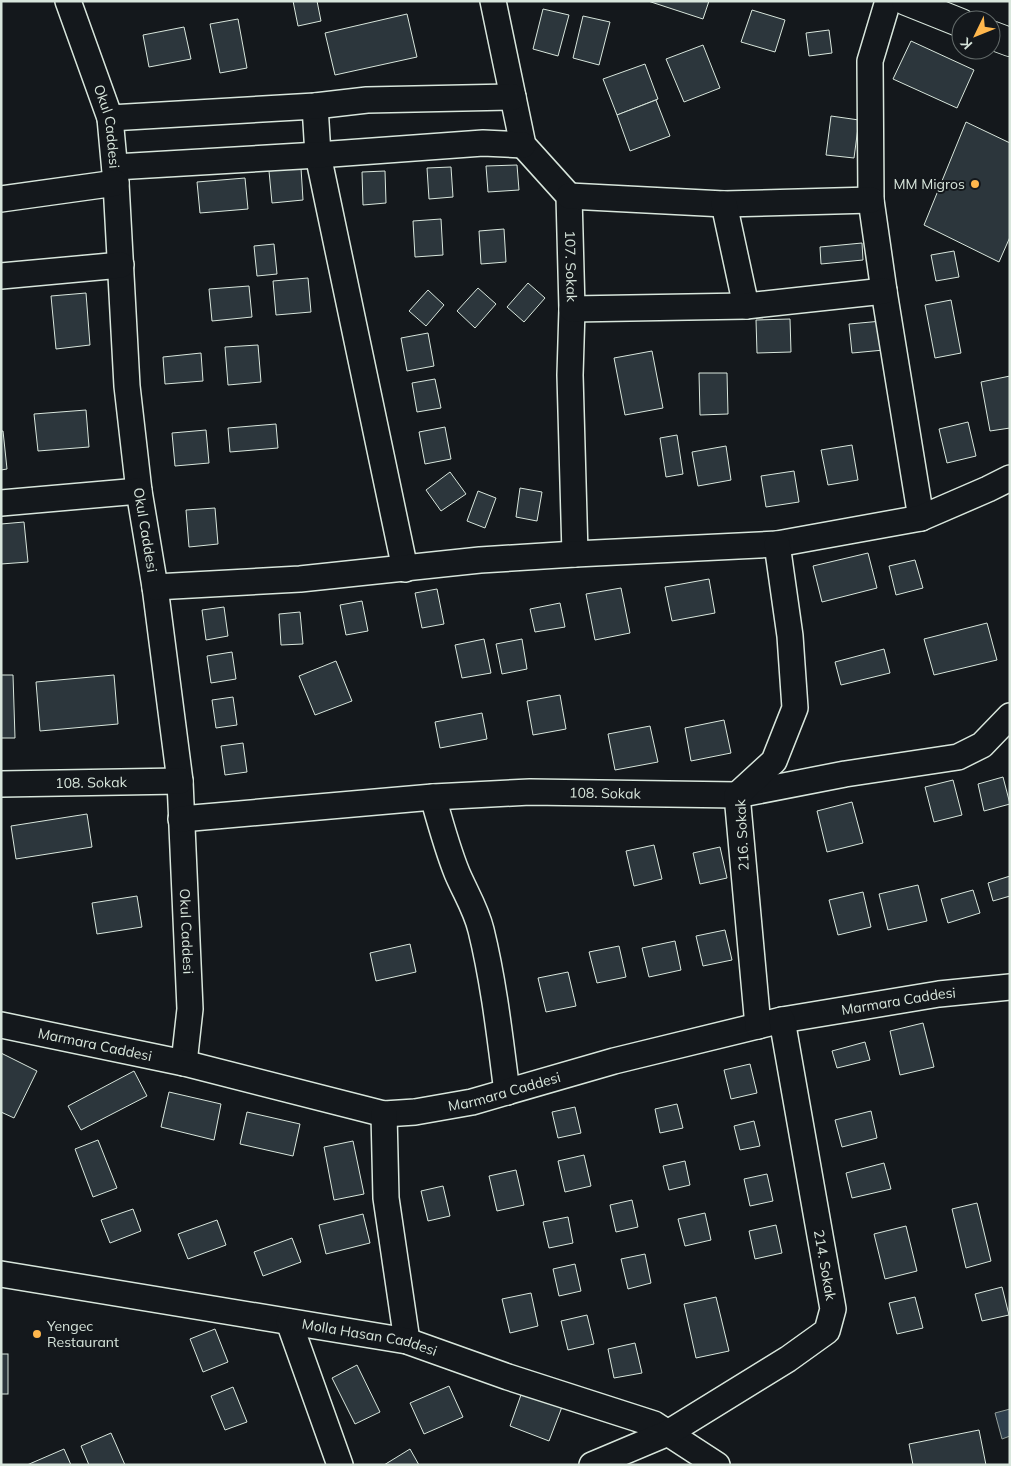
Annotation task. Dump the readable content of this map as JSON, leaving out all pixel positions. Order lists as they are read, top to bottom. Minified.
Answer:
{"streets":{"street":["Okul Caddesi","107. Sokak","108. Sokak","216. Sokak","Marmara Caddesi","214. Sokak","Molla Hasan Caddesi"]},"crossings":[["Okul Caddesi","108. Sokak"],["Okul Caddesi","Marmara Caddesi"],["108. Sokak","216. Sokak"],["216. Sokak","Marmara Caddesi"],["216. Sokak","214. Sokak"],["Marmara Caddesi","214. Sokak"],["214. Sokak","Molla Hasan Caddesi"]],"places":["MM Migros","Yengec Restaurant"],"north":"bottom left"}
